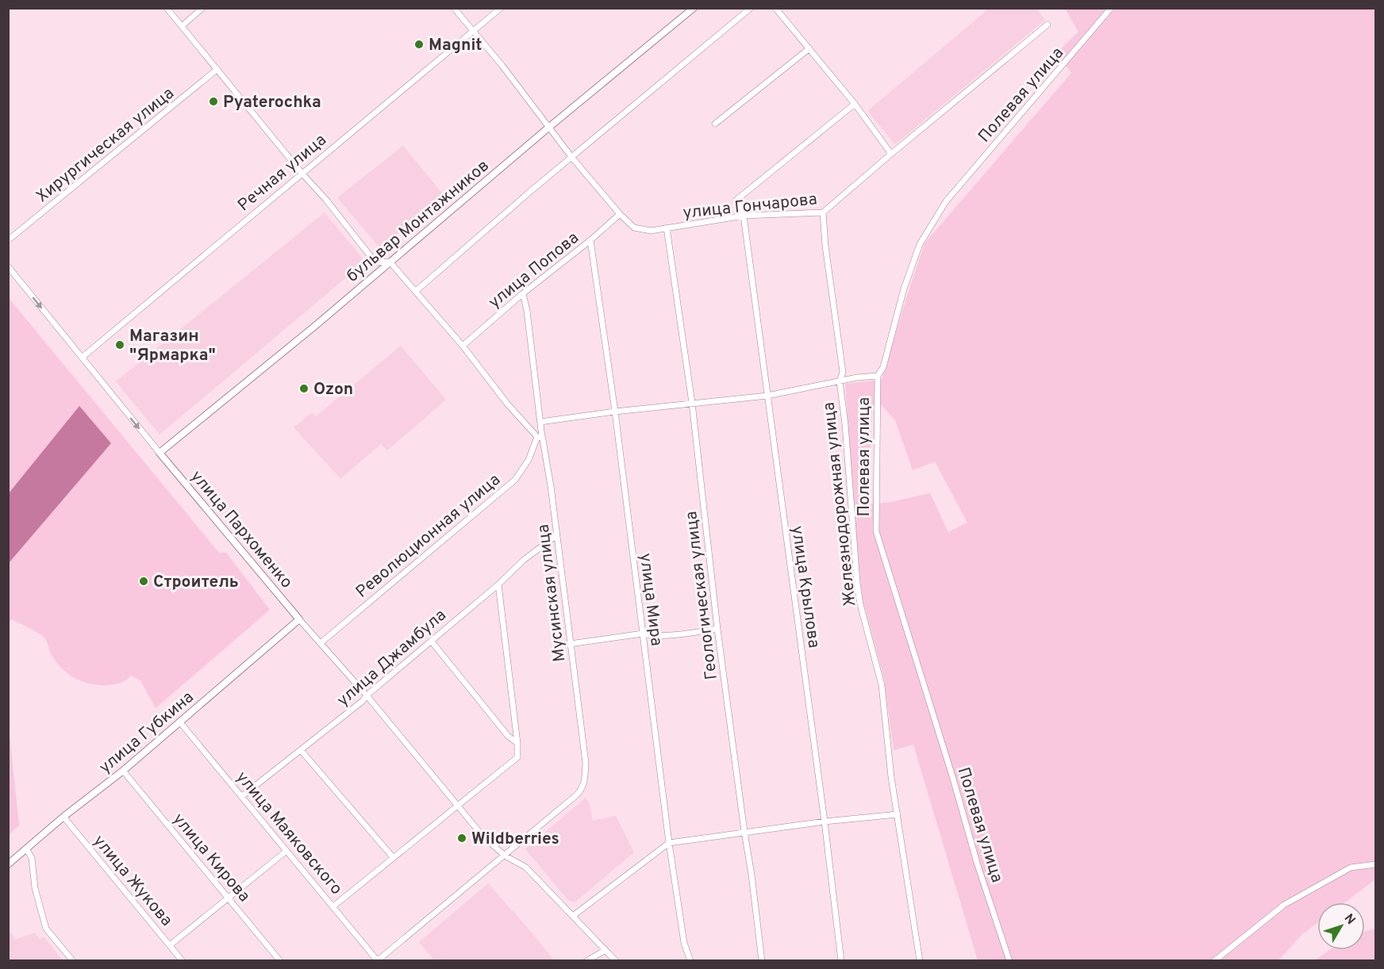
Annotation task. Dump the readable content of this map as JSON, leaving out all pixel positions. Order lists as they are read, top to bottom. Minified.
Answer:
{"streets":{"street":["Полевая улица","Хирургическая улица","Речная улица","улица Гончарова","бульвар Монтажников","улица Попова","Железнодорожная улица","улица Пархоменко","Революционная улица","улица Крылова","Мусинская улица","Геологическая улица","улица Мира","улица Джамбула","улица Губкина","улица Маяковского","улица Кирова","улица Жукова"]},"crossings":[["Речная улица","улица Гончарова"],["Речная улица","улица Пархоменко"],["улица Гончарова","бульвар Монтажников"],["улица Гончарова","улица Попова"],["улица Гончарова","Железнодорожная улица"],["улица Гончарова","улица Крылова"],["улица Гончарова","Геологическая улица"],["бульвар Монтажников","улица Пархоменко"],["улица Попова","Мусинская улица"],["улица Попова","улица Мира"],["улица Пархоменко","Революционная улица"],["улица Пархоменко","Мусинская улица"],["улица Пархоменко","улица Джамбула"],["улица Пархоменко","улица Губкина"],["Революционная улица","Мусинская улица"],["Мусинская улица","улица Джамбула"],["Мусинская улица","улица Маяковского"],["улица Джамбула","улица Маяковского"],["улица Губкина","улица Маяковского"],["улица Губкина","улица Кирова"],["улица Губкина","улица Жукова"]],"places":["Magnit","Pyaterochka","Магазин \"Ярмарка\"","Ozon","Строитель","Wildberries"],"north":"top right"}
